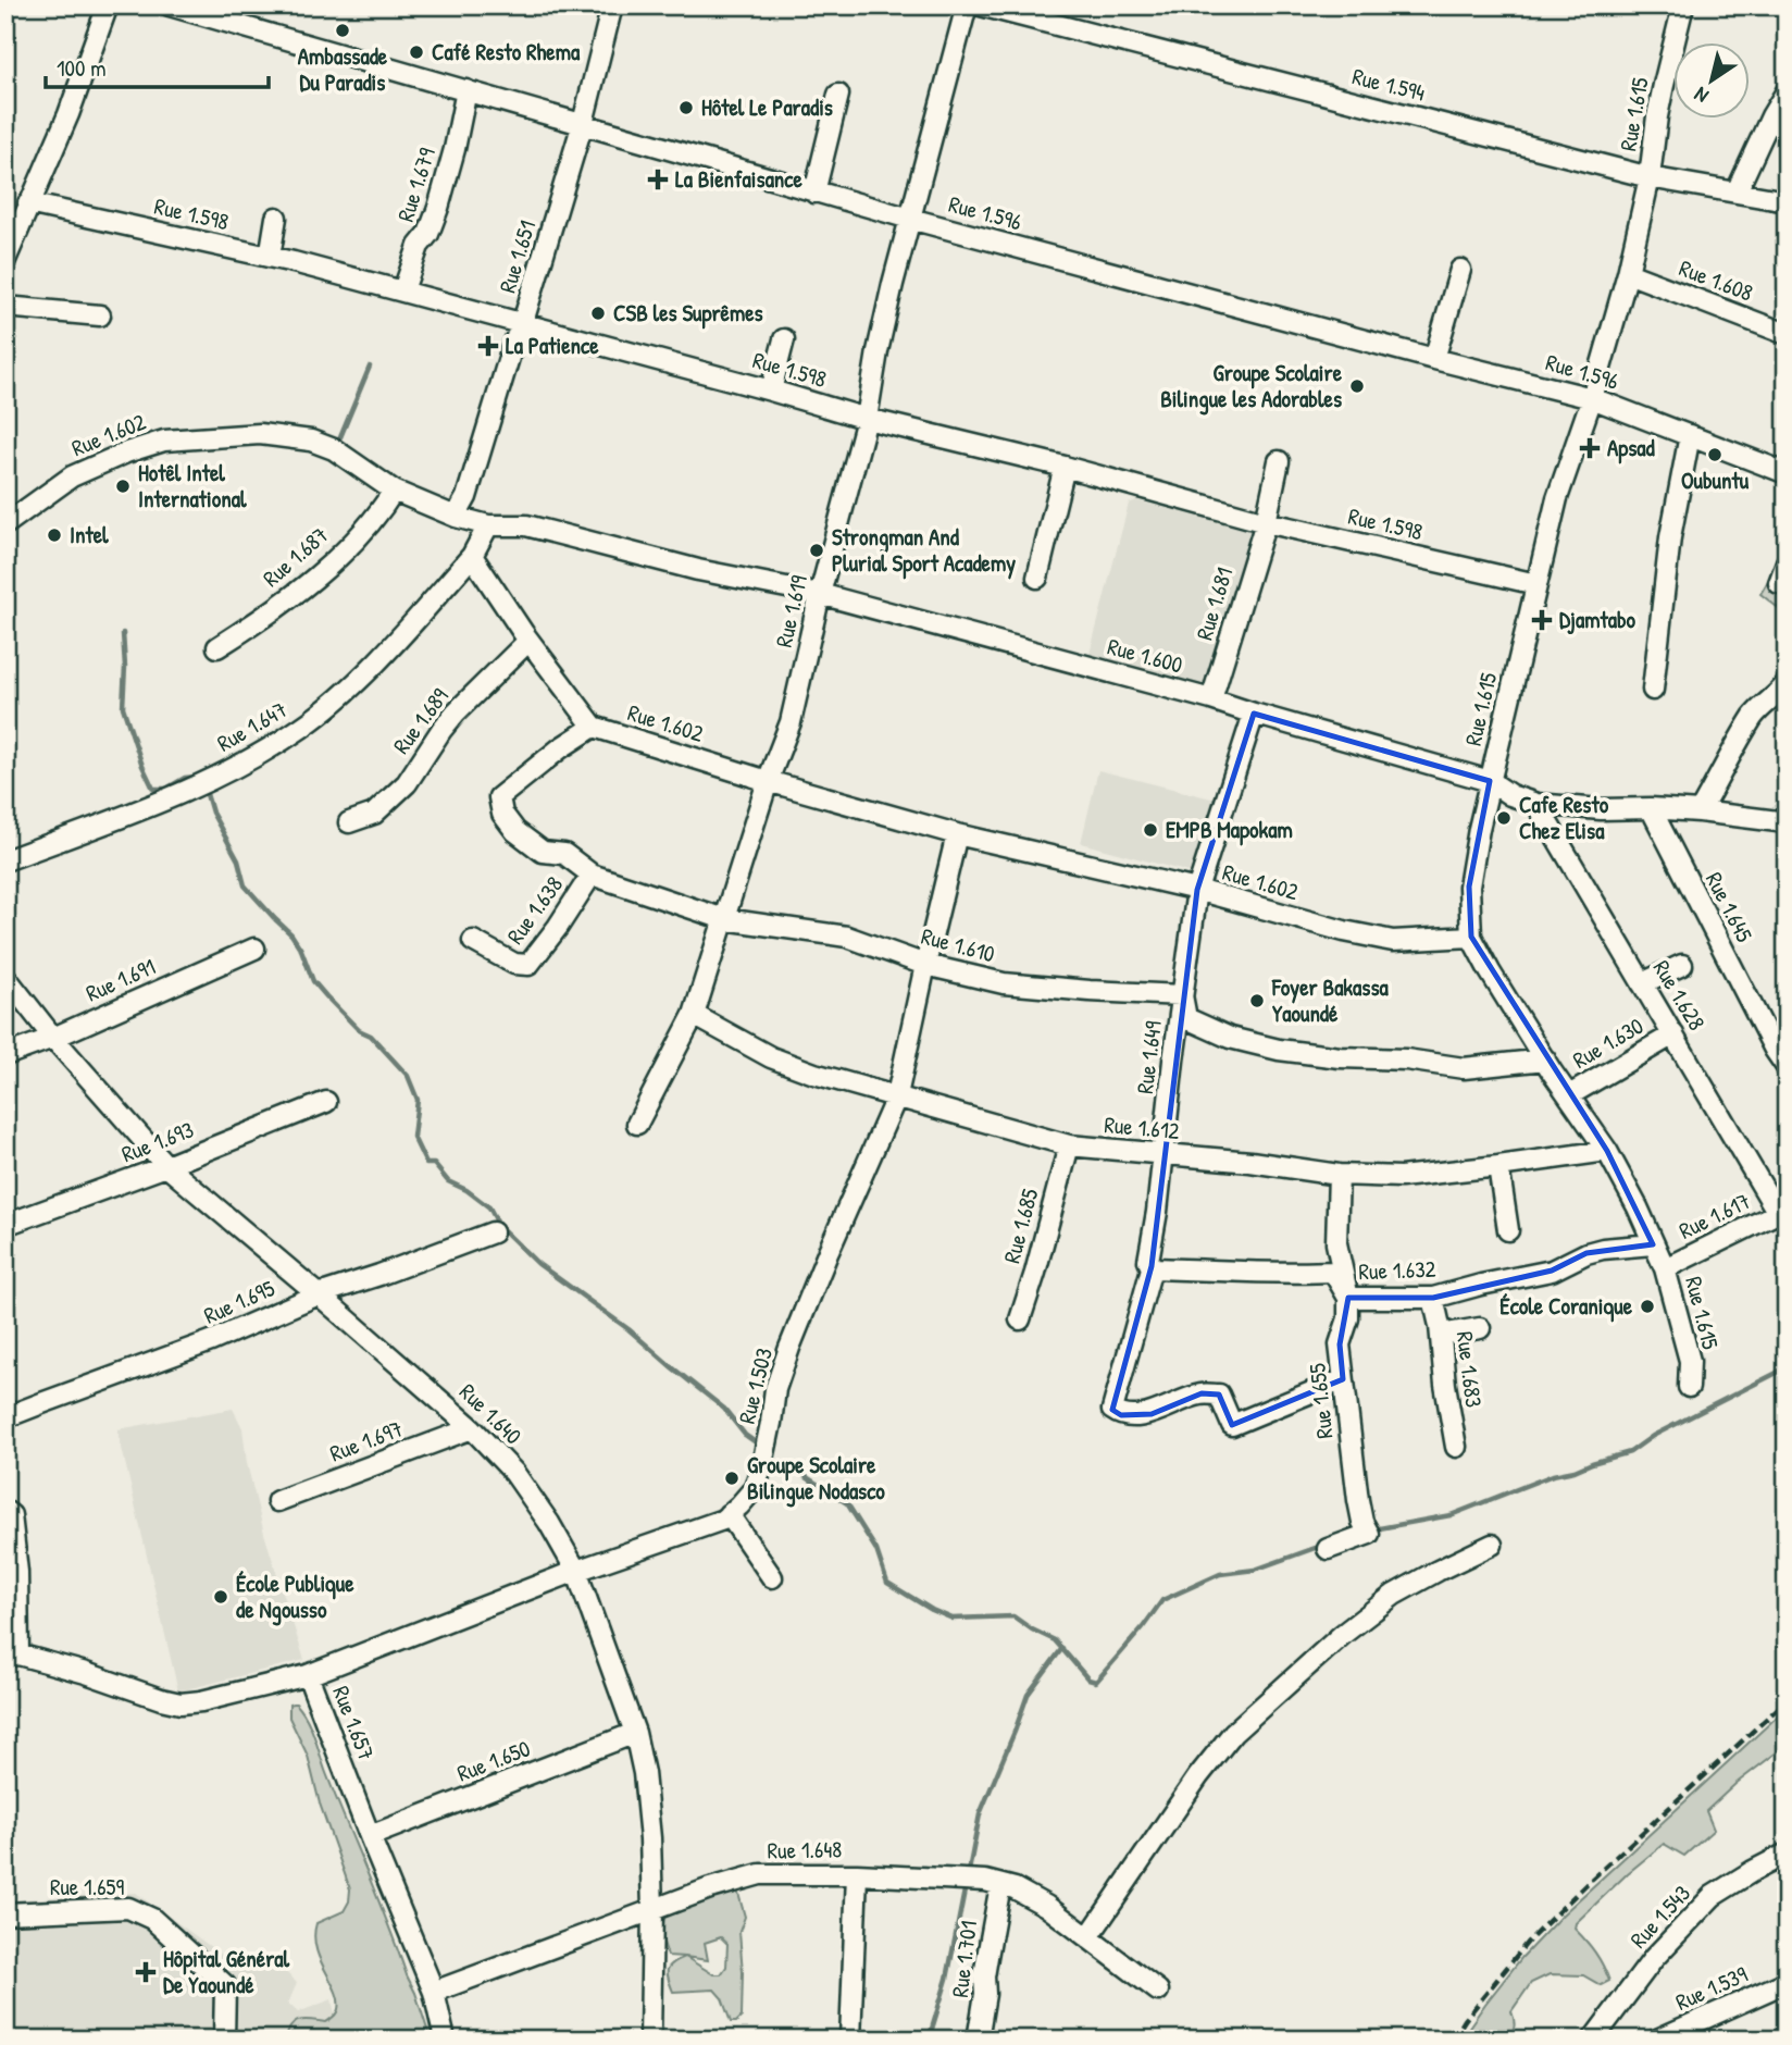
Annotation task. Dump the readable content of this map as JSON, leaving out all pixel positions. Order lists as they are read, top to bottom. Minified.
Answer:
{"streets":{"street":["Rue 1.594","Rue 1.615","Rue 1.679","Rue 1.596","Rue 1.598","Rue 1.651","Rue 1.608","Rue 1.602","Rue 1.687","Rue 1.681","Rue 1.619","Rue 1.600","Rue 1.689","Rue 1.647","Rue 1.645","Rue 1.638","Rue 1.610","Rue 1.691","Rue 1.628","Rue 1.630","Rue 1.649","Rue 1.612","Rue 1.693","Rue 1.617","Rue 1.685","Rue 1.632","Rue 1.695","Rue 1.683","Rue 1.503","Rue 1.655","Rue 1.640","Rue 1.697","Rue 1.657","Rue 1.650","Rue 1.648","Rue 1.659","Rue 1.543","Rue 1.701","Rue 1.539"]},"crossings":[["Rue 1.594","Rue 1.615"],["Rue 1.615","Rue 1.596"],["Rue 1.615","Rue 1.598"],["Rue 1.615","Rue 1.608"],["Rue 1.615","Rue 1.602"],["Rue 1.615","Rue 1.600"],["Rue 1.615","Rue 1.630"],["Rue 1.615","Rue 1.612"],["Rue 1.615","Rue 1.617"],["Rue 1.615","Rue 1.632"],["Rue 1.679","Rue 1.596"],["Rue 1.679","Rue 1.598"],["Rue 1.596","Rue 1.651"],["Rue 1.596","Rue 1.619"],["Rue 1.598","Rue 1.651"],["Rue 1.598","Rue 1.681"],["Rue 1.598","Rue 1.619"],["Rue 1.651","Rue 1.602"],["Rue 1.602","Rue 1.687"],["Rue 1.602","Rue 1.619"],["Rue 1.602","Rue 1.600"],["Rue 1.602","Rue 1.689"],["Rue 1.602","Rue 1.647"],["Rue 1.602","Rue 1.610"],["Rue 1.602","Rue 1.649"],["Rue 1.602","Rue 1.503"],["Rue 1.681","Rue 1.600"],["Rue 1.619","Rue 1.600"],["Rue 1.619","Rue 1.610"],["Rue 1.619","Rue 1.612"],["Rue 1.600","Rue 1.645"],["Rue 1.600","Rue 1.628"],["Rue 1.600","Rue 1.649"],["Rue 1.638","Rue 1.610"],["Rue 1.610","Rue 1.649"],["Rue 1.610","Rue 1.503"],["Rue 1.691","Rue 1.640"],["Rue 1.628","Rue 1.630"],["Rue 1.628","Rue 1.617"],["Rue 1.649","Rue 1.612"],["Rue 1.649","Rue 1.632"],["Rue 1.649","Rue 1.655"],["Rue 1.612","Rue 1.685"],["Rue 1.612","Rue 1.503"],["Rue 1.612","Rue 1.655"],["Rue 1.693","Rue 1.640"],["Rue 1.632","Rue 1.683"],["Rue 1.632","Rue 1.655"],["Rue 1.695","Rue 1.640"],["Rue 1.503","Rue 1.640"],["Rue 1.503","Rue 1.657"],["Rue 1.640","Rue 1.697"],["Rue 1.640","Rue 1.650"],["Rue 1.640","Rue 1.648"],["Rue 1.657","Rue 1.650"],["Rue 1.657","Rue 1.648"],["Rue 1.648","Rue 1.701"]],"places":{"other":["Ambassade Du Paradis","Café Resto Rhema","Hôtel Le Paradis","CSB les Suprêmes","Groupe Scolaire Bilingue les Adorables","Oubuntu","Hotêl Intel International","Intel","Strongman And Plurial Sport Academy","Cafe Resto Chez Elisa","EMPB Mapokam","Foyer Bakassa Yaoundé","École Coranique","Groupe Scolaire Bilingue Nodasco","École Publique de Ngousso"],"health":["La Bienfaisance","La Patience","Apsad","Djamtabo","Hôpital Général De Yaoundé"]},"scale_bar":"100 m","north":"bottom left"}
